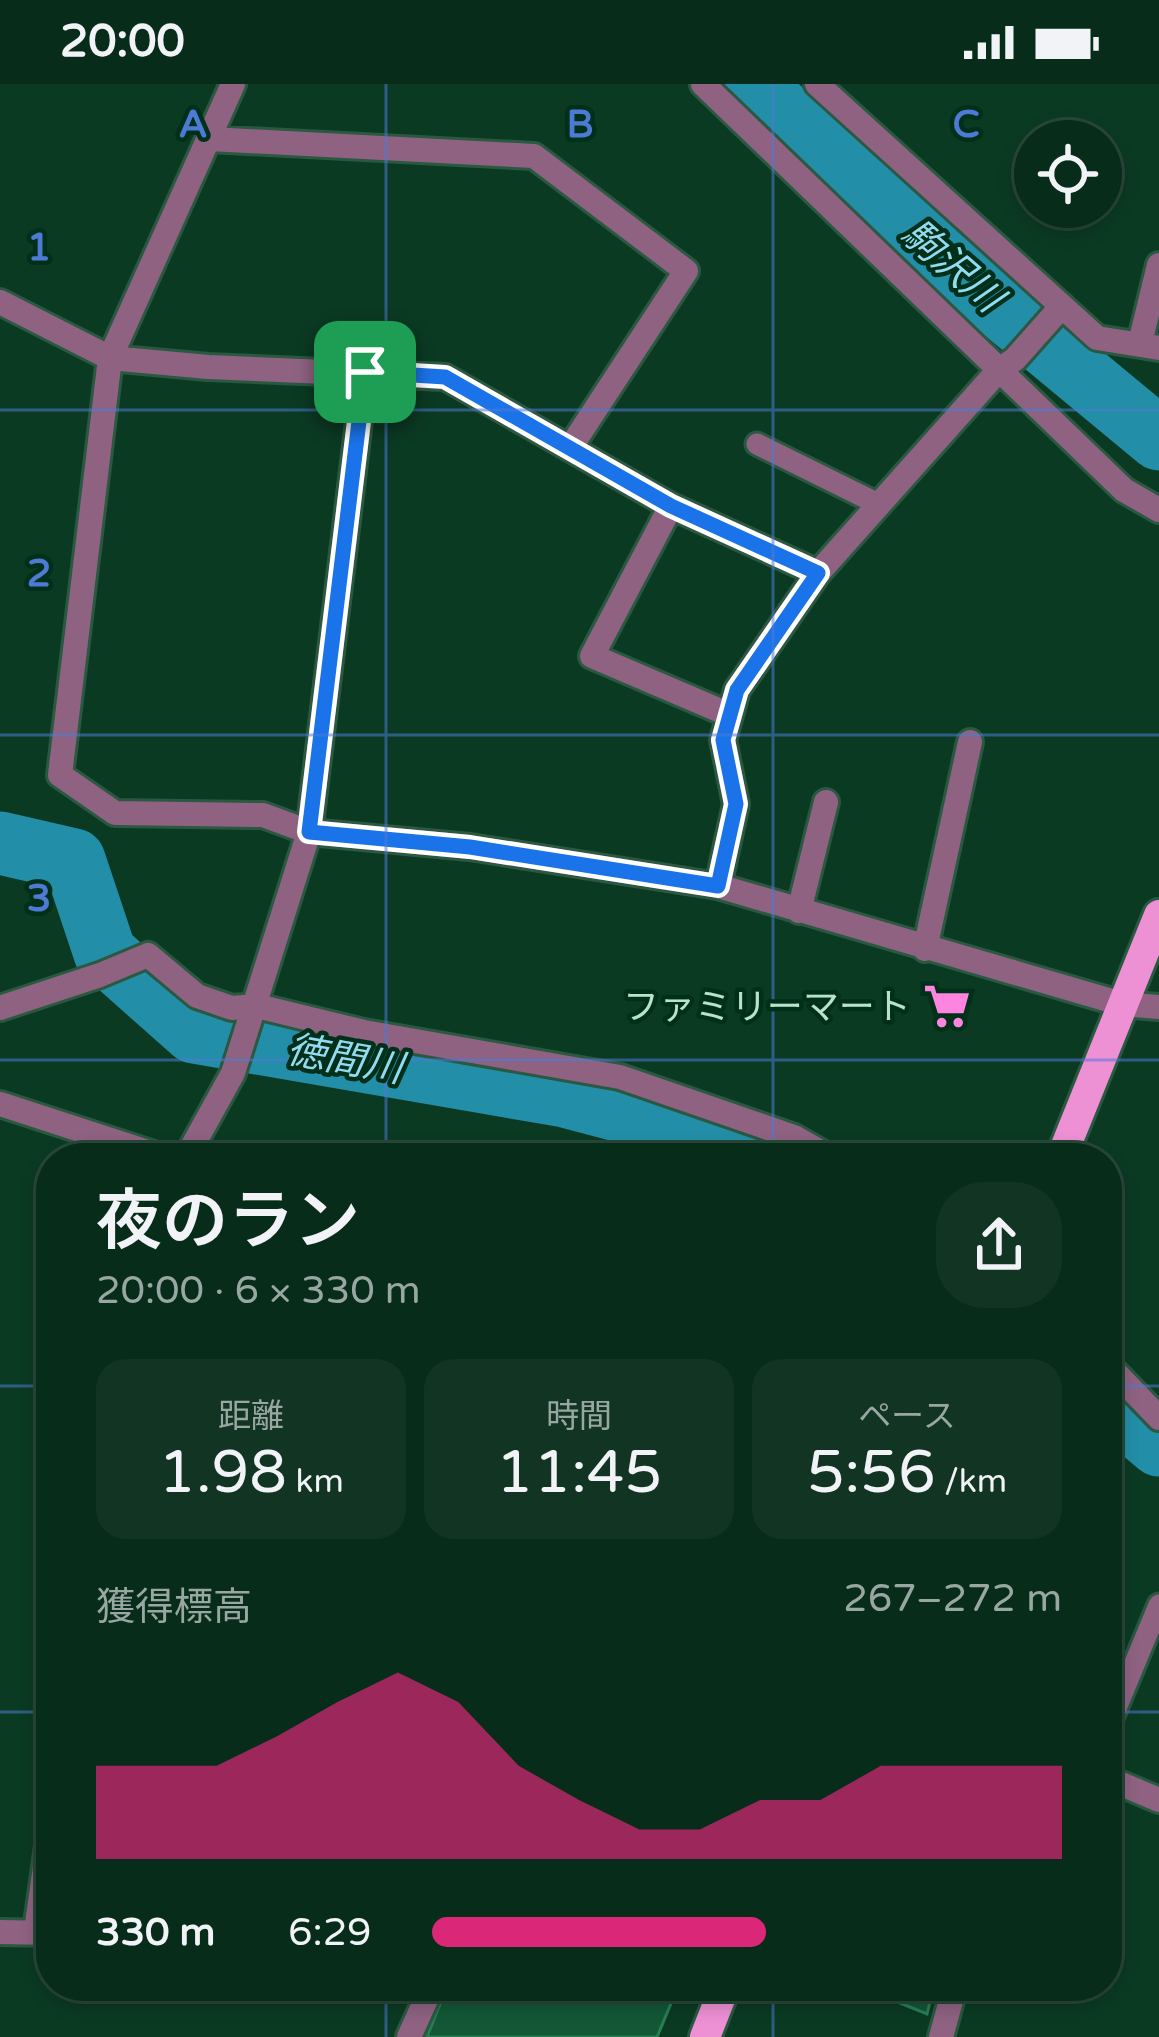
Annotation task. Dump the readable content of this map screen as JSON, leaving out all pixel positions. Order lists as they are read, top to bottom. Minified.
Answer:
{"water":["駒沢川","徳間川"],"places":{"supermarket":["ファミリーマート"]},"page":{"status":"20:00","heading":["夜のラン","20:00 · 6 × 330 m"],"stats":[["距離","1.98 km"],["時間","11:45"],["ペース","5:56 /km"]],"chart":["獲得標高","267–272 m"],"list":[{"name":"330 m","note":"6:29"}]},"grid":{"columns":["A","B","C"],"rows":["1","2","3"]}}
